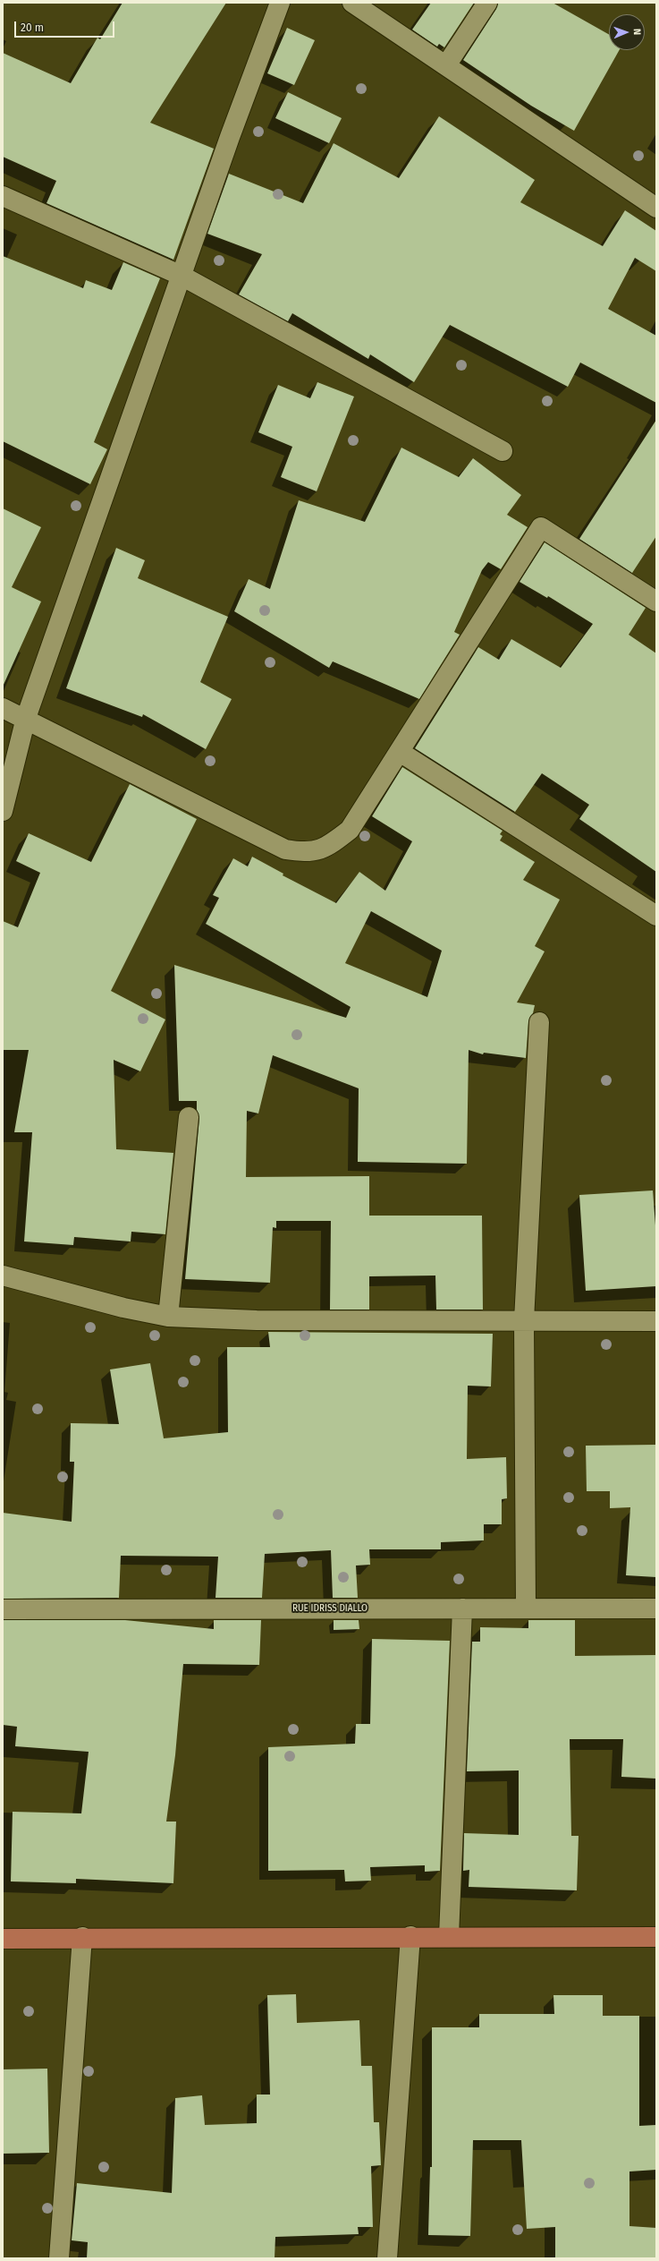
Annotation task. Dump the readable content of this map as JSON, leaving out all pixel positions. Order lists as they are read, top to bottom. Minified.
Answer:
{"streets":{"street":["RUE IDRISS DIALLO"]},"scale_bar":"20 m","north":"right"}
